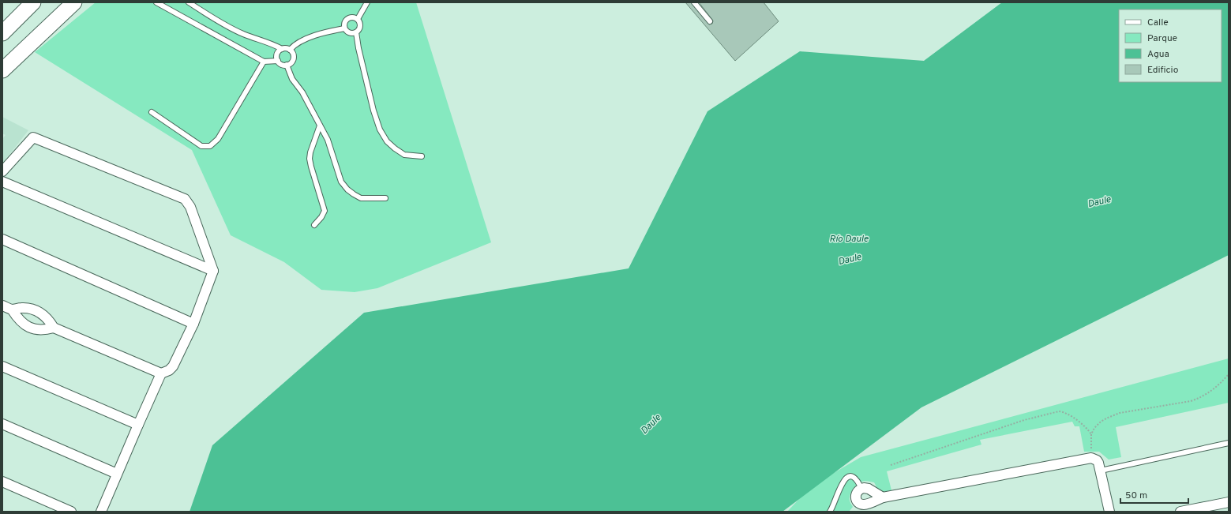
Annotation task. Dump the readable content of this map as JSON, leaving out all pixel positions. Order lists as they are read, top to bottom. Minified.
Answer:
{"water":["Daule","Río Daule"],"legend":["Calle","Parque","Agua","Edificio"],"scale_bar":"50 m"}
